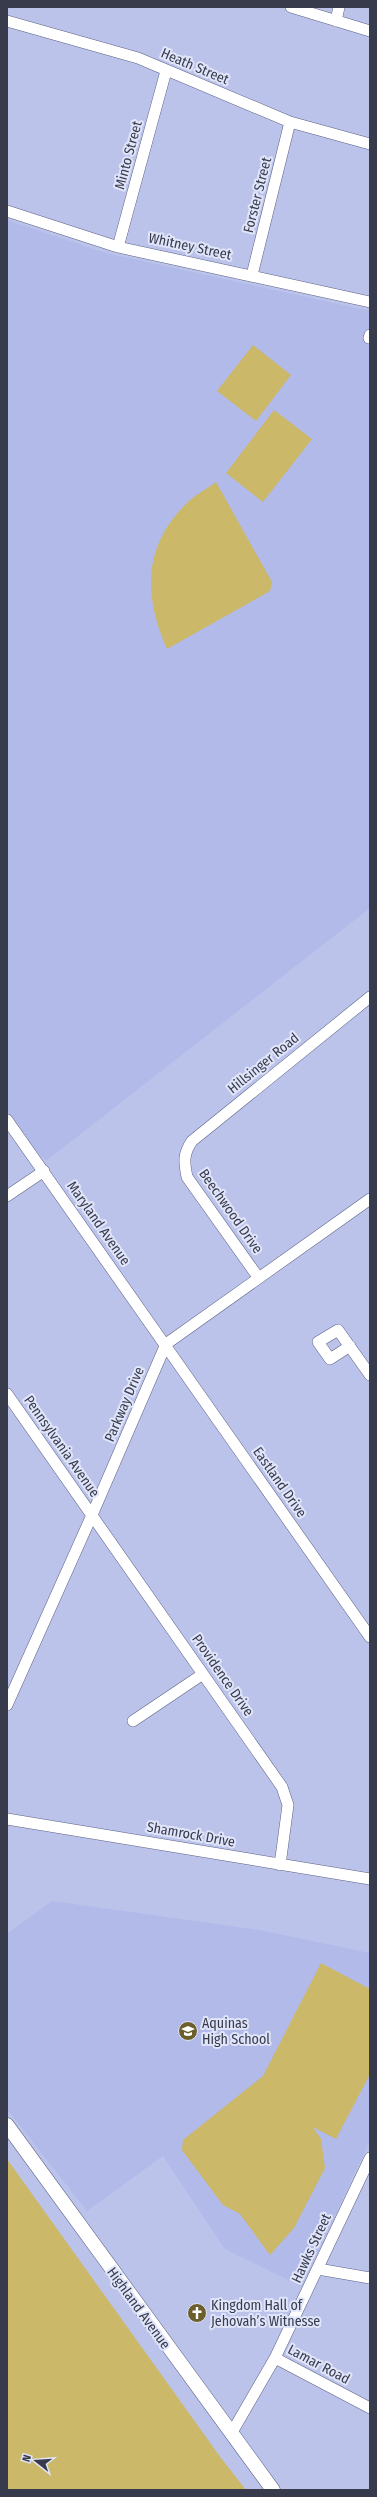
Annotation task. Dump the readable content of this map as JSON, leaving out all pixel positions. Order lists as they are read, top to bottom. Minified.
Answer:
{"streets":{"main road":["Highland Avenue"],"street":["Heath Street","Minto Street","Forster Street","Whitney Street","Hillsinger Road","Beechwood Drive","Maryland Avenue","Parkway Drive","Pennsylvania Avenue","Eastland Drive","Providence Drive","Shamrock Drive","Hawks Street","Lamar Road"]},"crossings":[["Heath Street","Minto Street"],["Heath Street","Forster Street"],["Minto Street","Whitney Street"],["Forster Street","Whitney Street"],["Hillsinger Road","Beechwood Drive"],["Maryland Avenue","Parkway Drive"],["Maryland Avenue","Eastland Drive"],["Parkway Drive","Pennsylvania Avenue"],["Parkway Drive","Eastland Drive"],["Parkway Drive","Providence Drive"],["Pennsylvania Avenue","Providence Drive"],["Providence Drive","Shamrock Drive"],["Hawks Street","Highland Avenue"],["Hawks Street","Lamar Road"]],"places":{"school or university":["Aquinas High School"],"church":["Kingdom Hall of Jehovah’s Witnesse"]},"north":"left"}
